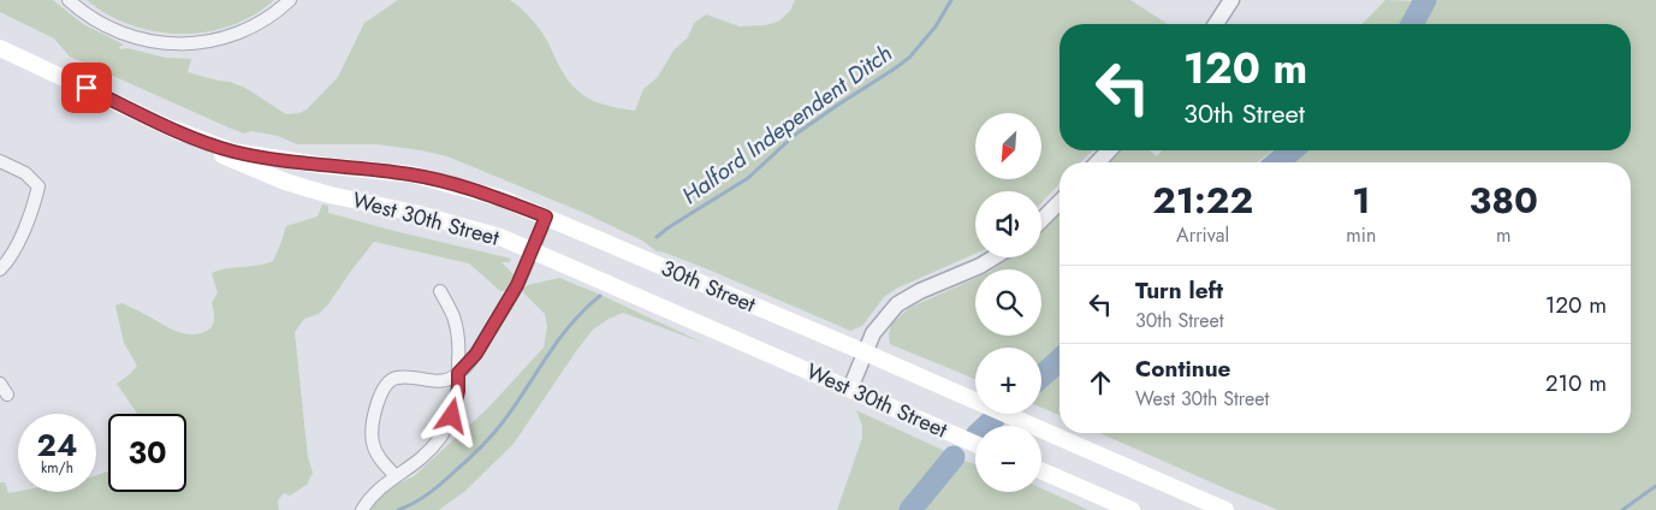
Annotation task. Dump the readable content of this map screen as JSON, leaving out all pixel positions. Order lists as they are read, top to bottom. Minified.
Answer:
{"streets":{"main road":["West 30th Street","30th Street"]},"crossings":[["West 30th Street","30th Street"]],"water":["Halford Independent Ditch"],"north":"bottom left","page":{"turn":["120 m","30th Street"],"map_buttons":["+","−"],"eta":["21:22","Arrival","1","min","380","m"],"list":[{"name":"Turn left","note":"30th Street","value":"120 m"},{"name":"Continue","note":"West 30th Street","value":"210 m"}],"speed":"24 km/h","limit":"30"}}
